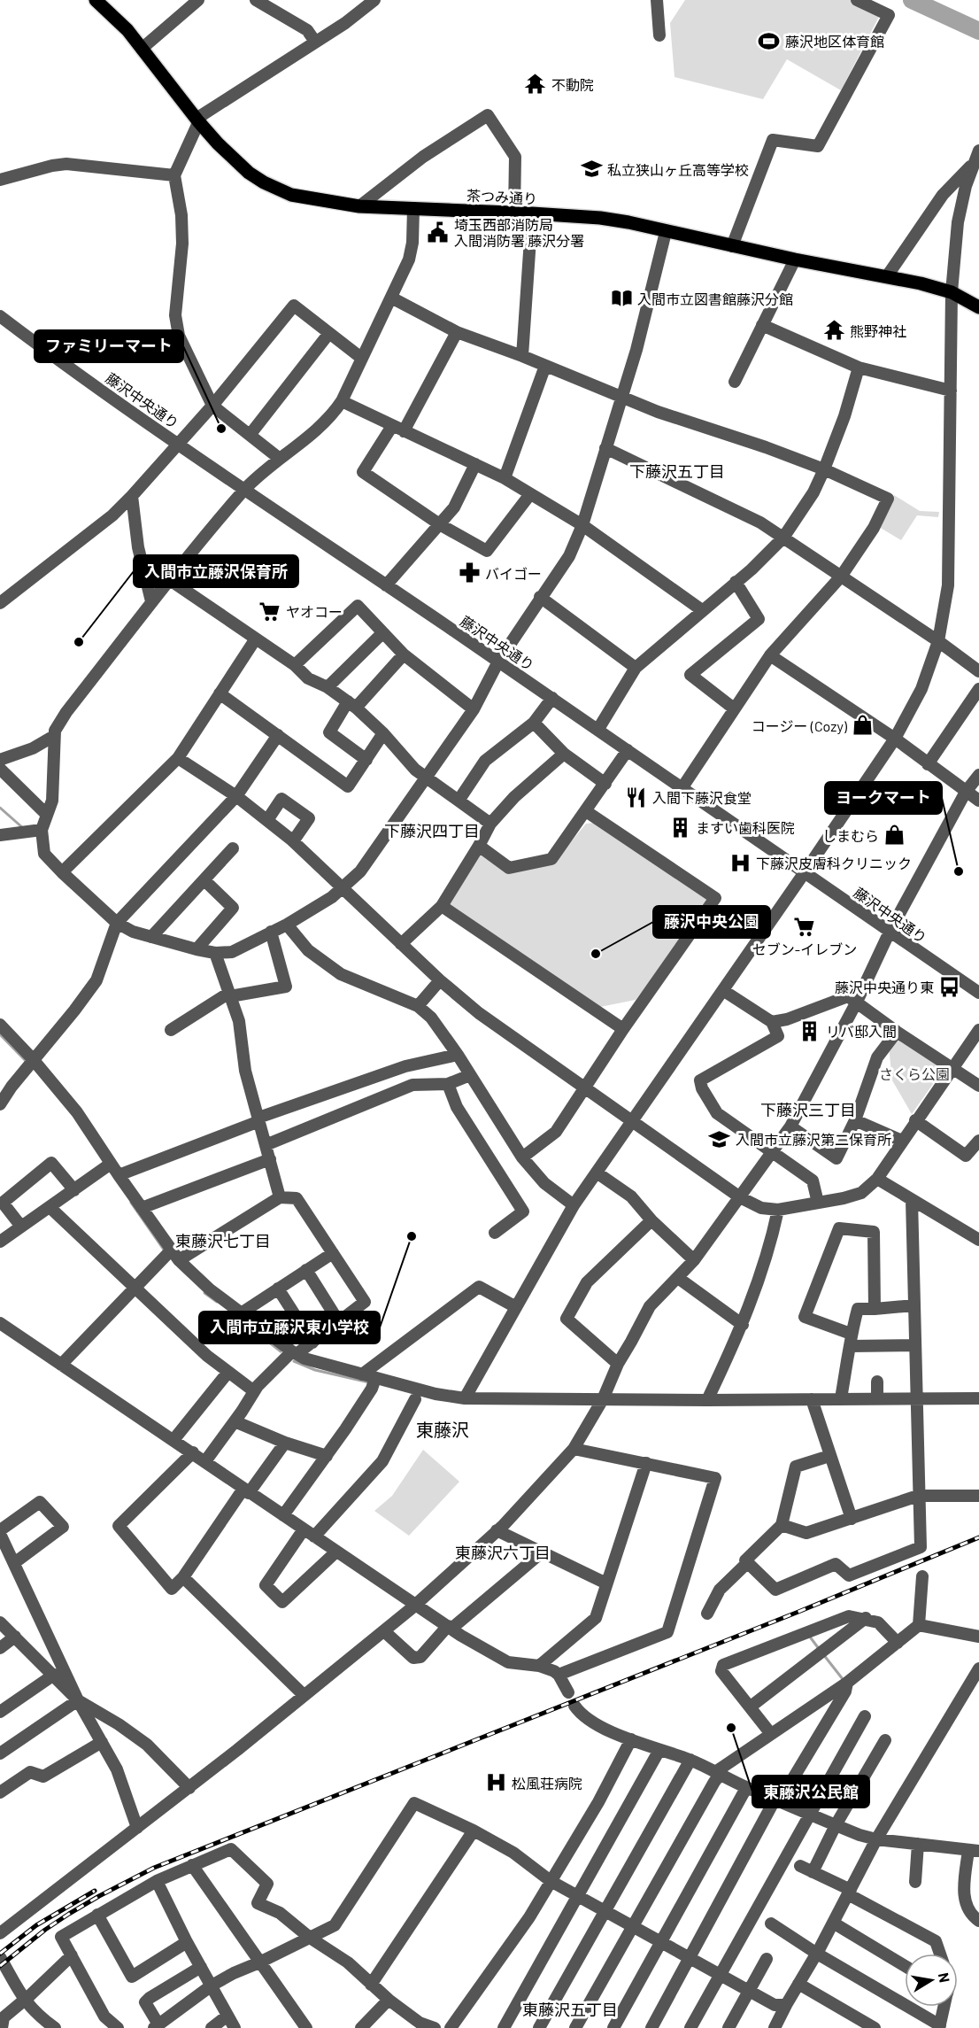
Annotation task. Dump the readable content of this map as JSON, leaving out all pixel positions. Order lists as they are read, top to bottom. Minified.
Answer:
{"streets":{"main road":["茶つみ通り"],"street":["藤沢中央通り"]},"districts":["下藤沢五丁目","下藤沢四丁目","下藤沢三丁目","東藤沢七丁目","東藤沢","東藤沢六丁目","東藤沢五丁目"],"parks":["さくら公園"],"places":{"sports":["藤沢地区体育館"],"temple":["不動院","熊野神社"],"school or university":["私立狭山ヶ丘高等学校","入間市立藤沢第二保育所"],"public building":["埼玉西部消防局 入間消防署 藤沢分署"],"library":["入間市立図書館藤沢分館"],"other":["ファミリーマート","入間市立藤沢保育所","ヨークマート","藤沢中央公園","入間市立藤沢東小学校","東藤沢公民館"],"pharmacy":["バイゴー"],"supermarket":["ヤオコー","セブン-イレブン"],"shop":["コージー (Cozy)","しまむら"],"restaurant":["入間下藤沢食堂"],"building":["ますい歯科医院","リバ邸入間"],"hospital":["下藤沢皮膚科クリニック","松風荘病院"],"bus stop":["藤沢中央通り東"]},"north":"right"}
